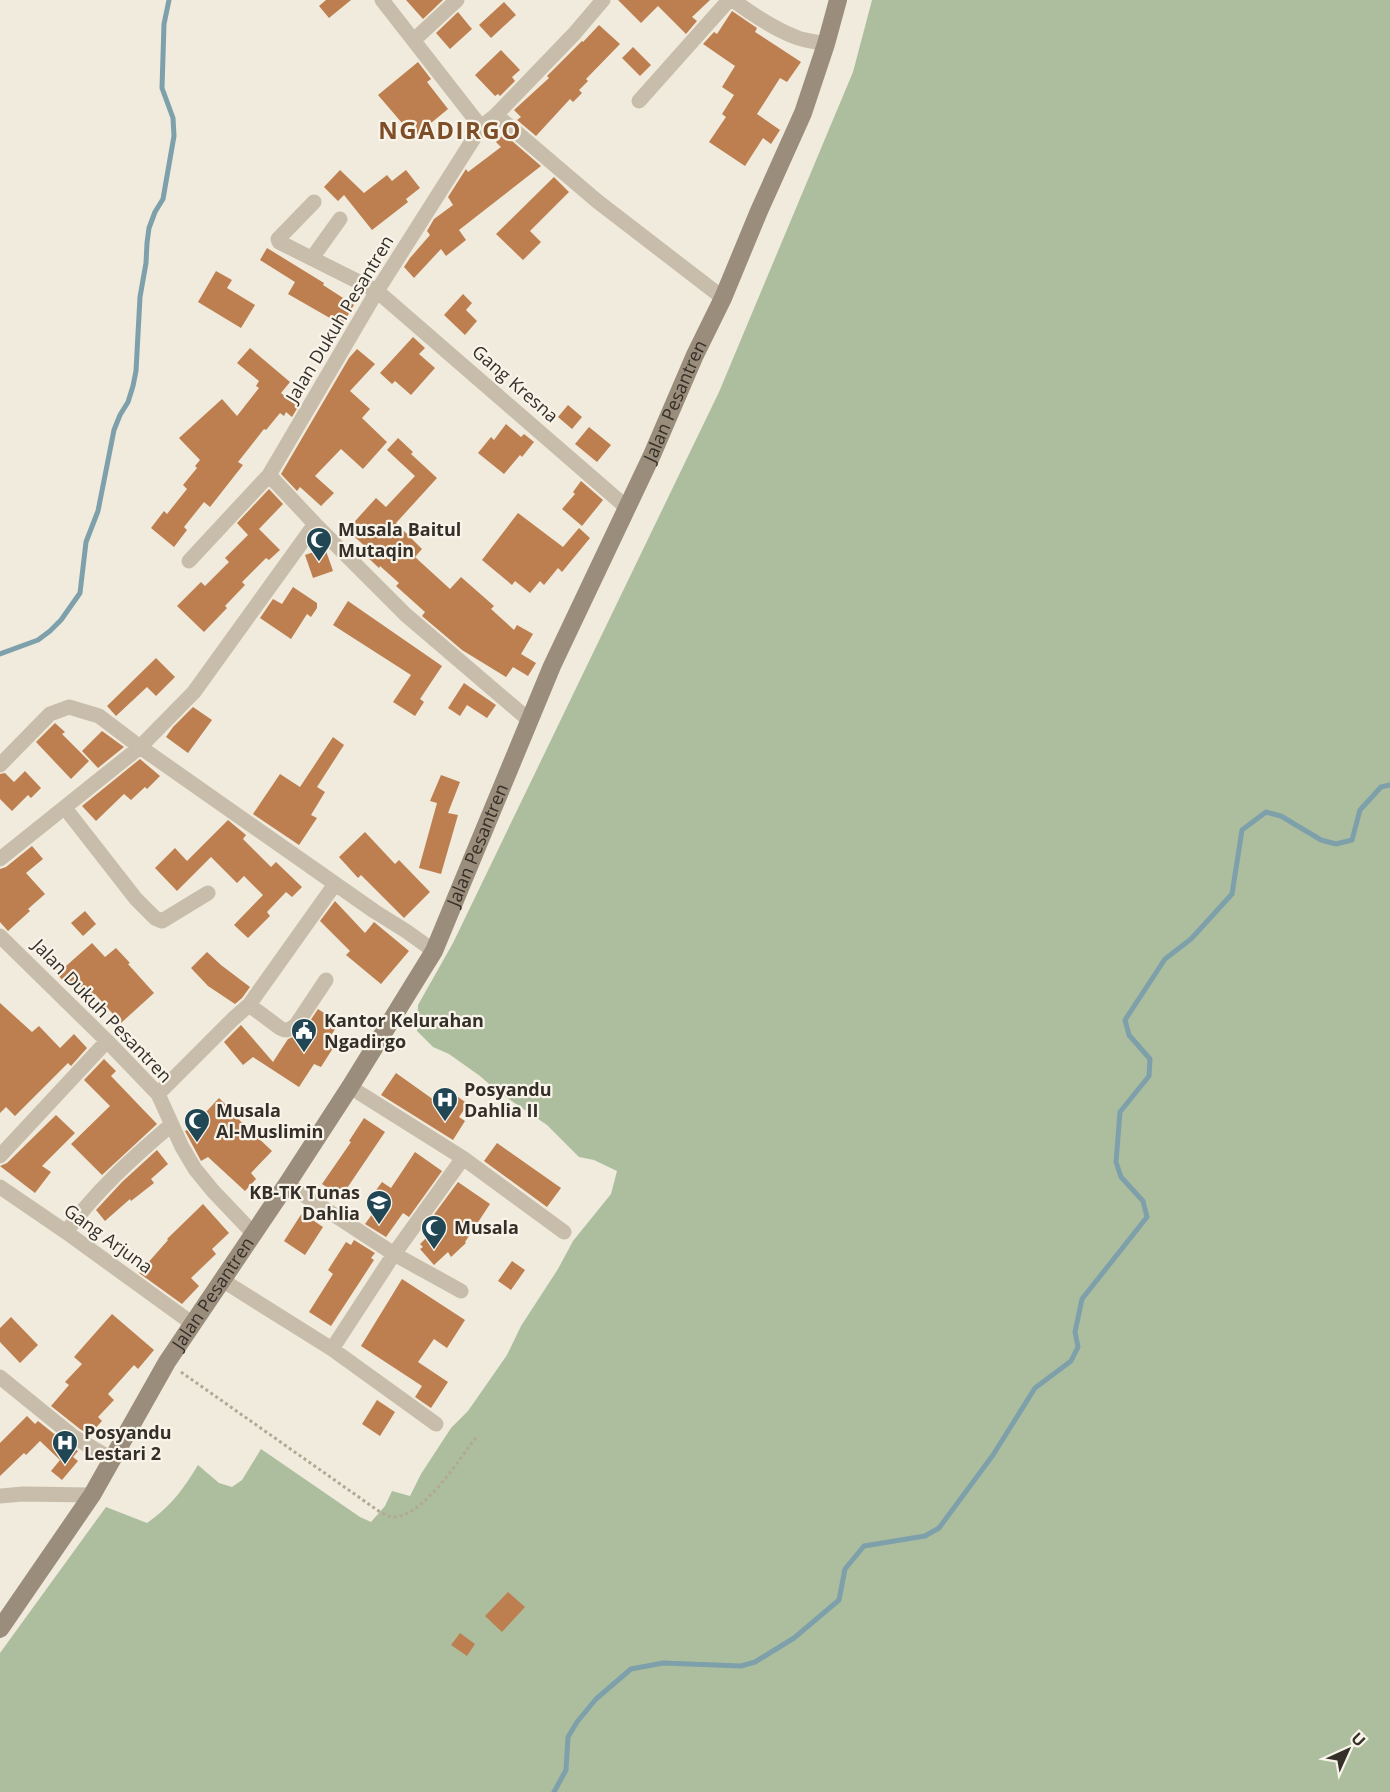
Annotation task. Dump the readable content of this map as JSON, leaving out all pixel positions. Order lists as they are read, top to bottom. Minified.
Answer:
{"streets":{"main road":["Jalan Pesantren"],"street":["Jalan Dukuh Pesantren","Gang Kresna","Gang Arjuna"]},"crossings":[["Jalan Dukuh Pesantren","Gang Kresna"],["Jalan Dukuh Pesantren","Jalan Pesantren"],["Gang Kresna","Jalan Pesantren"],["Jalan Pesantren","Gang Arjuna"]],"districts":["NGADIRGO"],"places":{"mosque":["Musala Baitul Mutaqin","Musala Al-Muslimin","Musala"],"public building":["Kantor Kelurahan Ngadirgo"],"hospital":["Posyandu Dahlia II","Posyandu Lestari 2"],"school or university":["KB-TK Tunas Dahlia"]},"north":"top right"}
